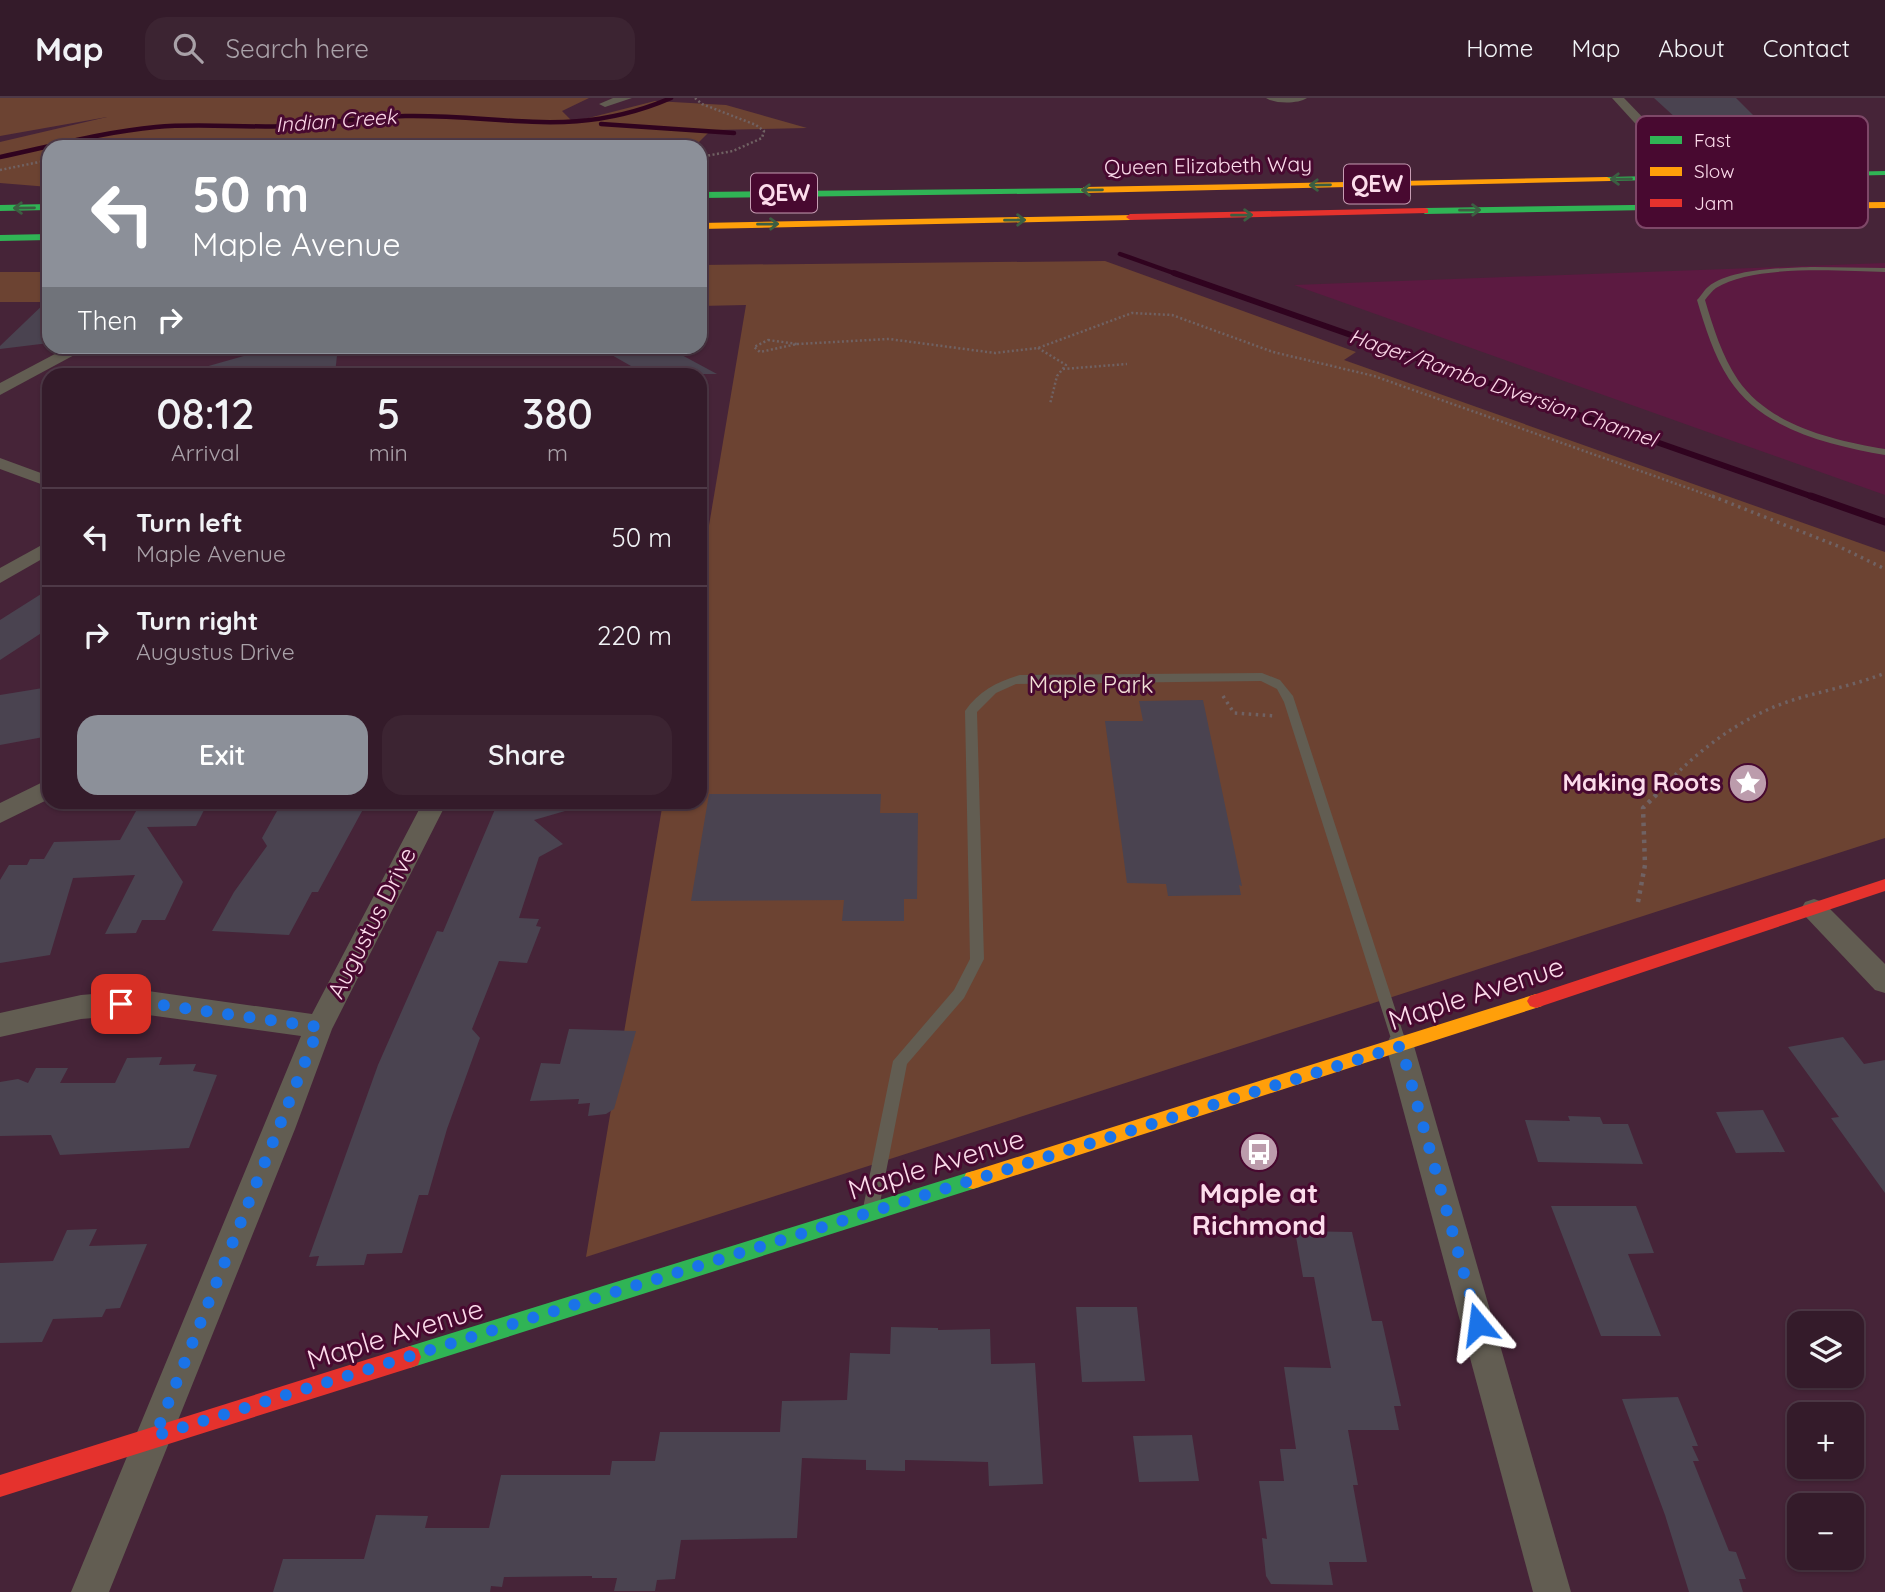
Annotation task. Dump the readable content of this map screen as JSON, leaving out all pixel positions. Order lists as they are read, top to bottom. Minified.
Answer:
{"streets":{"main road":["Queen Elizabeth Way","QEW","Maple Avenue"],"street":["Augustus Drive"]},"crossings":[["Augustus Drive","Maple Avenue"]],"water":["Indian Creek","Hager/Rambo Diversion Channel"],"parks":["Maple Park"],"places":{"place":["Making Roots"],"bus stop":["Maple at Richmond"]},"legend":["Fast","Slow","Jam"],"page":{"header":"Map","search":"Search here","nav":["Home","Map","About","Contact"],"turn":["50 m","Maple Avenue"],"then":"Then","eta":["08:12","Arrival","5","min","380","m"],"list":[{"name":"Turn left","note":"Maple Avenue","value":"50 m"},{"name":"Turn right","note":"Augustus Drive","value":"220 m"}],"buttons":["Exit","Share"],"map_buttons":["+","−"]}}
